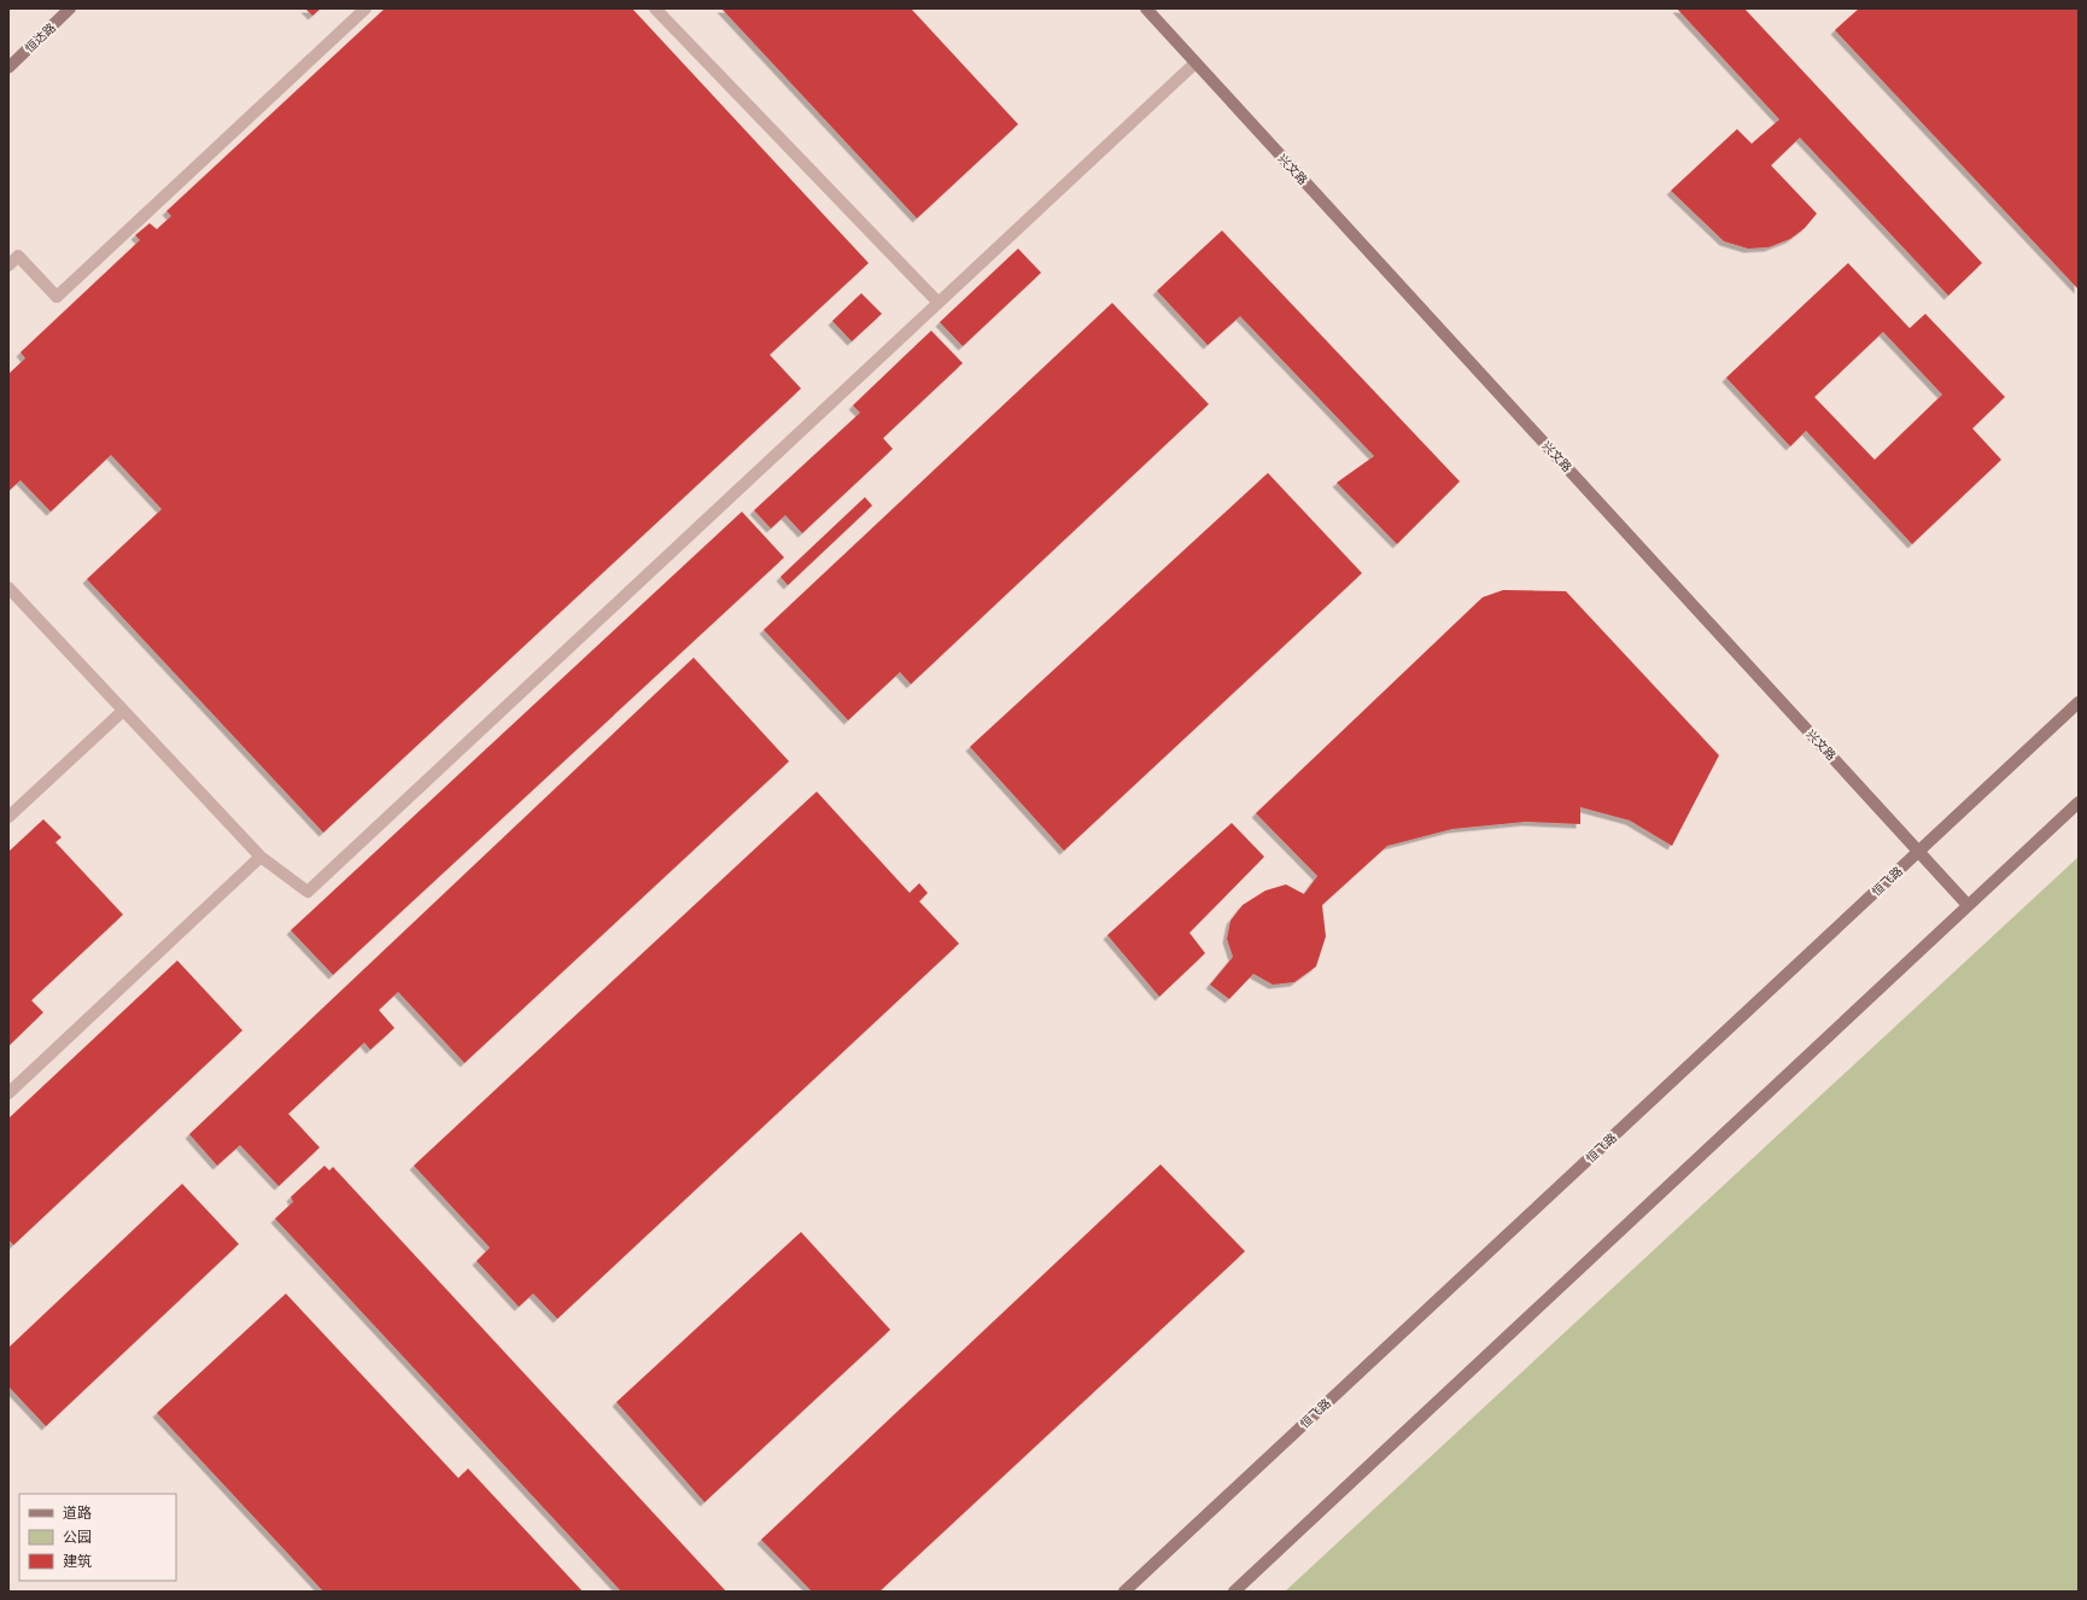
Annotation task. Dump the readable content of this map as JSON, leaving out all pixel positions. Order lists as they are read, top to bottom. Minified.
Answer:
{"streets":{"main road":["恒达路","兴文路","恒飞路"]},"crossings":[["兴文路","恒飞路"]],"legend":["道路","公园","建筑"]}
